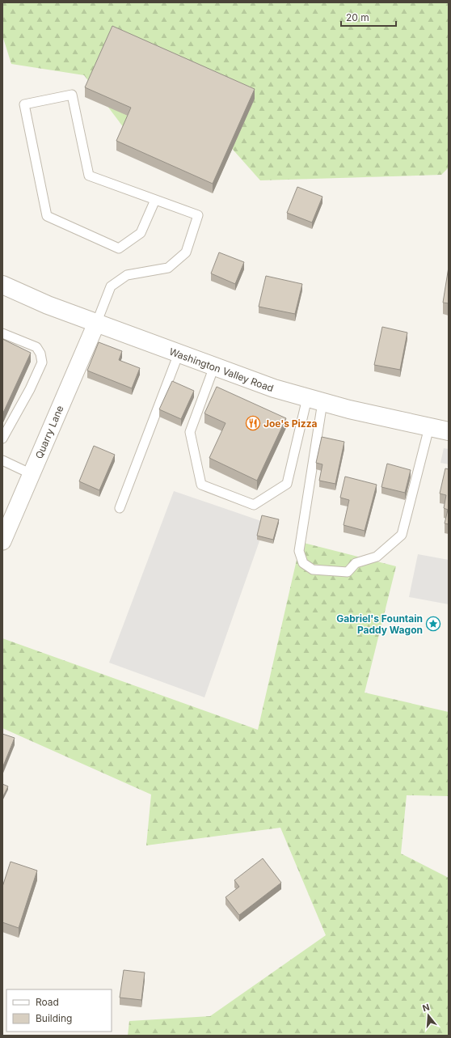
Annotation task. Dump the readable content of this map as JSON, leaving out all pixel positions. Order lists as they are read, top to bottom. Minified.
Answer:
{"streets":{"street":["Washington Valley Road","Quarry Lane"]},"crossings":[["Washington Valley Road","Quarry Lane"]],"places":{"restaurant":["Joe's Pizza"],"place":["Gabriel's Fountain Paddy Wagon"]},"legend":["Road","Building"],"scale_bar":"20 m","north":"top"}
